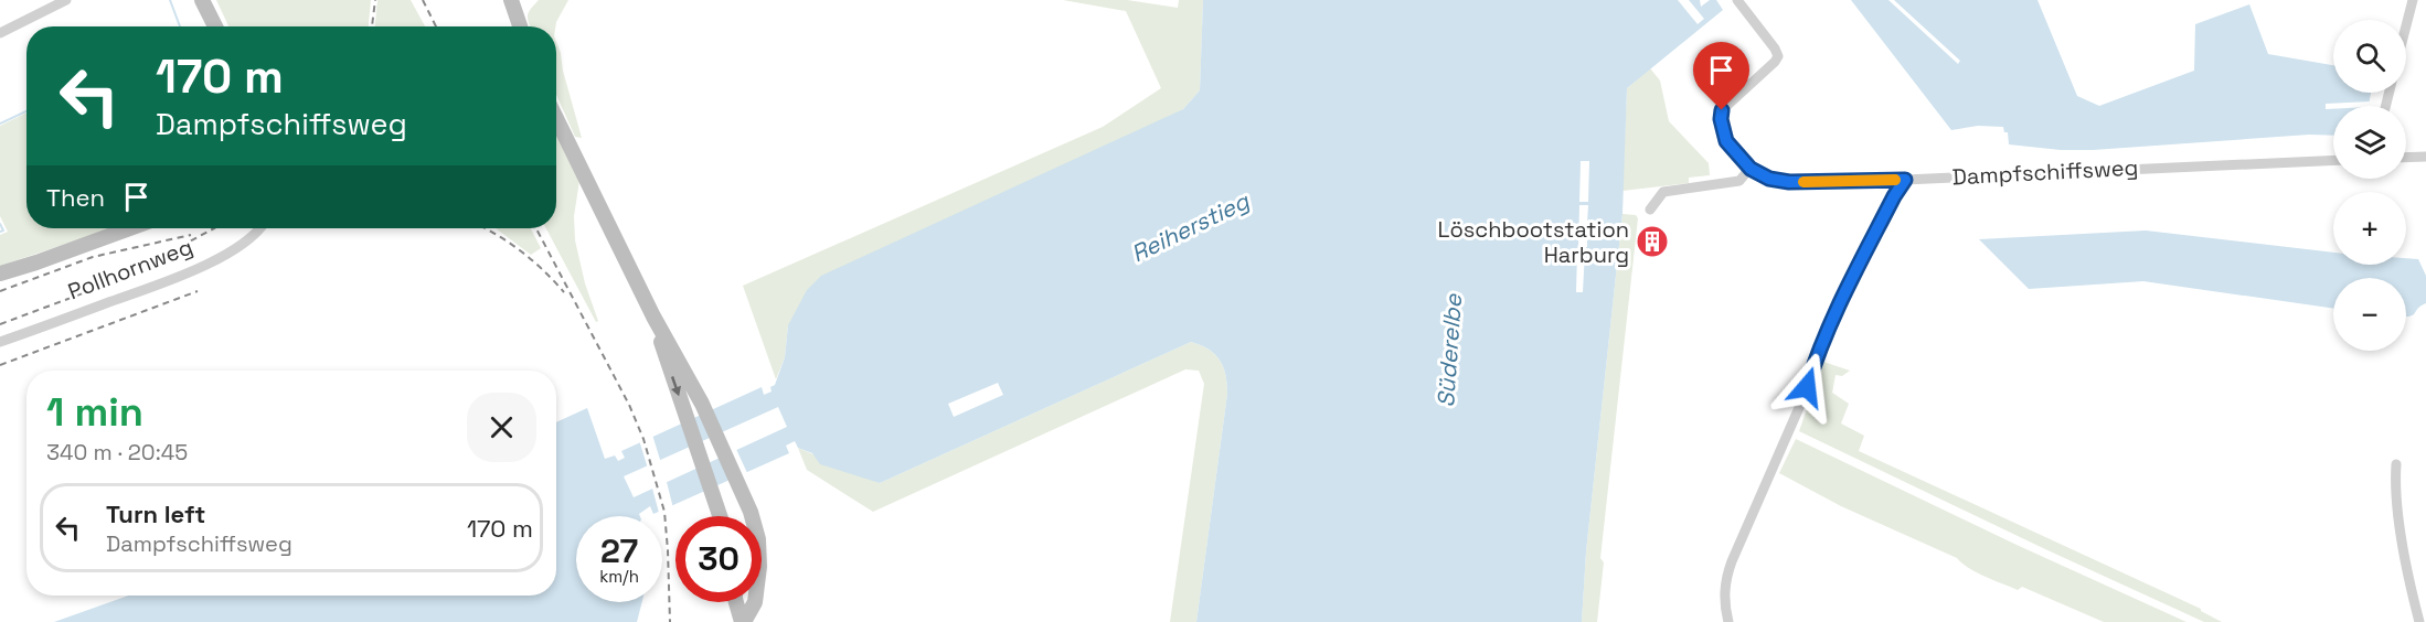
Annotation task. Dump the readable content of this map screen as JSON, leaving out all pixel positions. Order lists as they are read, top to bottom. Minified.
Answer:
{"streets":{"street":["Dampfschiffsweg","Pollhornweg"]},"water":["Reiherstieg","Süderelbe"],"places":{"building":["Löschbootstation Harburg"]},"page":{"map_buttons":["+","−"],"turn":["170 m","Dampfschiffsweg"],"then":"Then","heading":["1 min","340 m · 20:45"],"list":[{"name":"Turn left","note":"Dampfschiffsweg","value":"170 m"}],"speed":"27 km/h","limit":"30"}}
